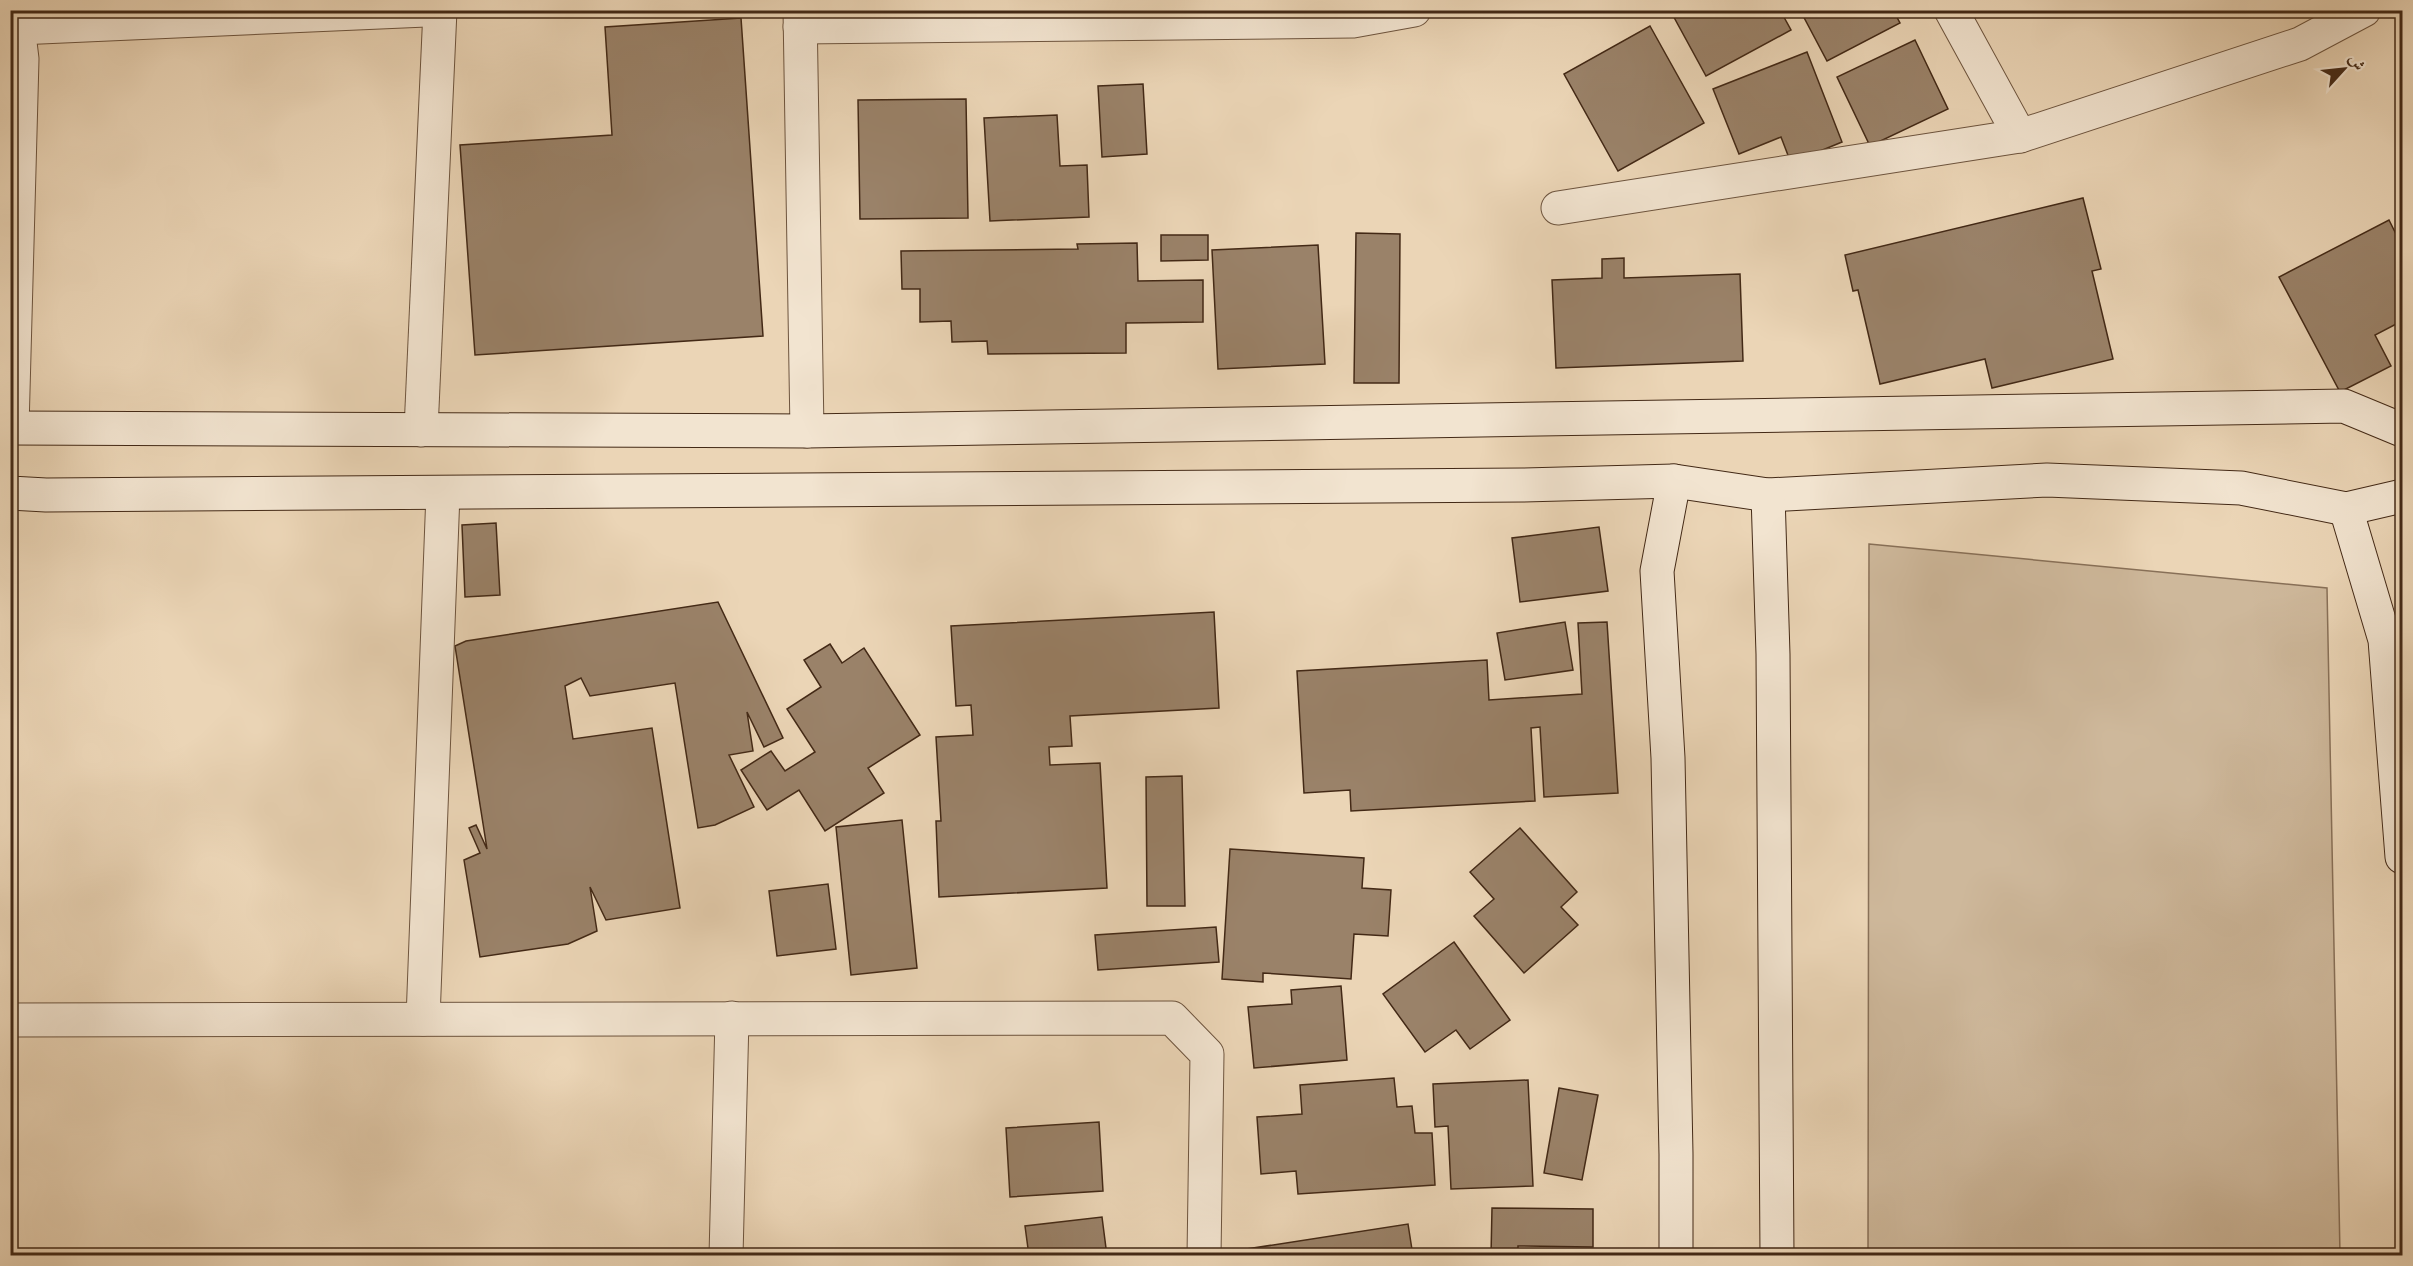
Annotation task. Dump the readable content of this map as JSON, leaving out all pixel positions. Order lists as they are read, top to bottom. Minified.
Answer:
{"north":"top right"}
